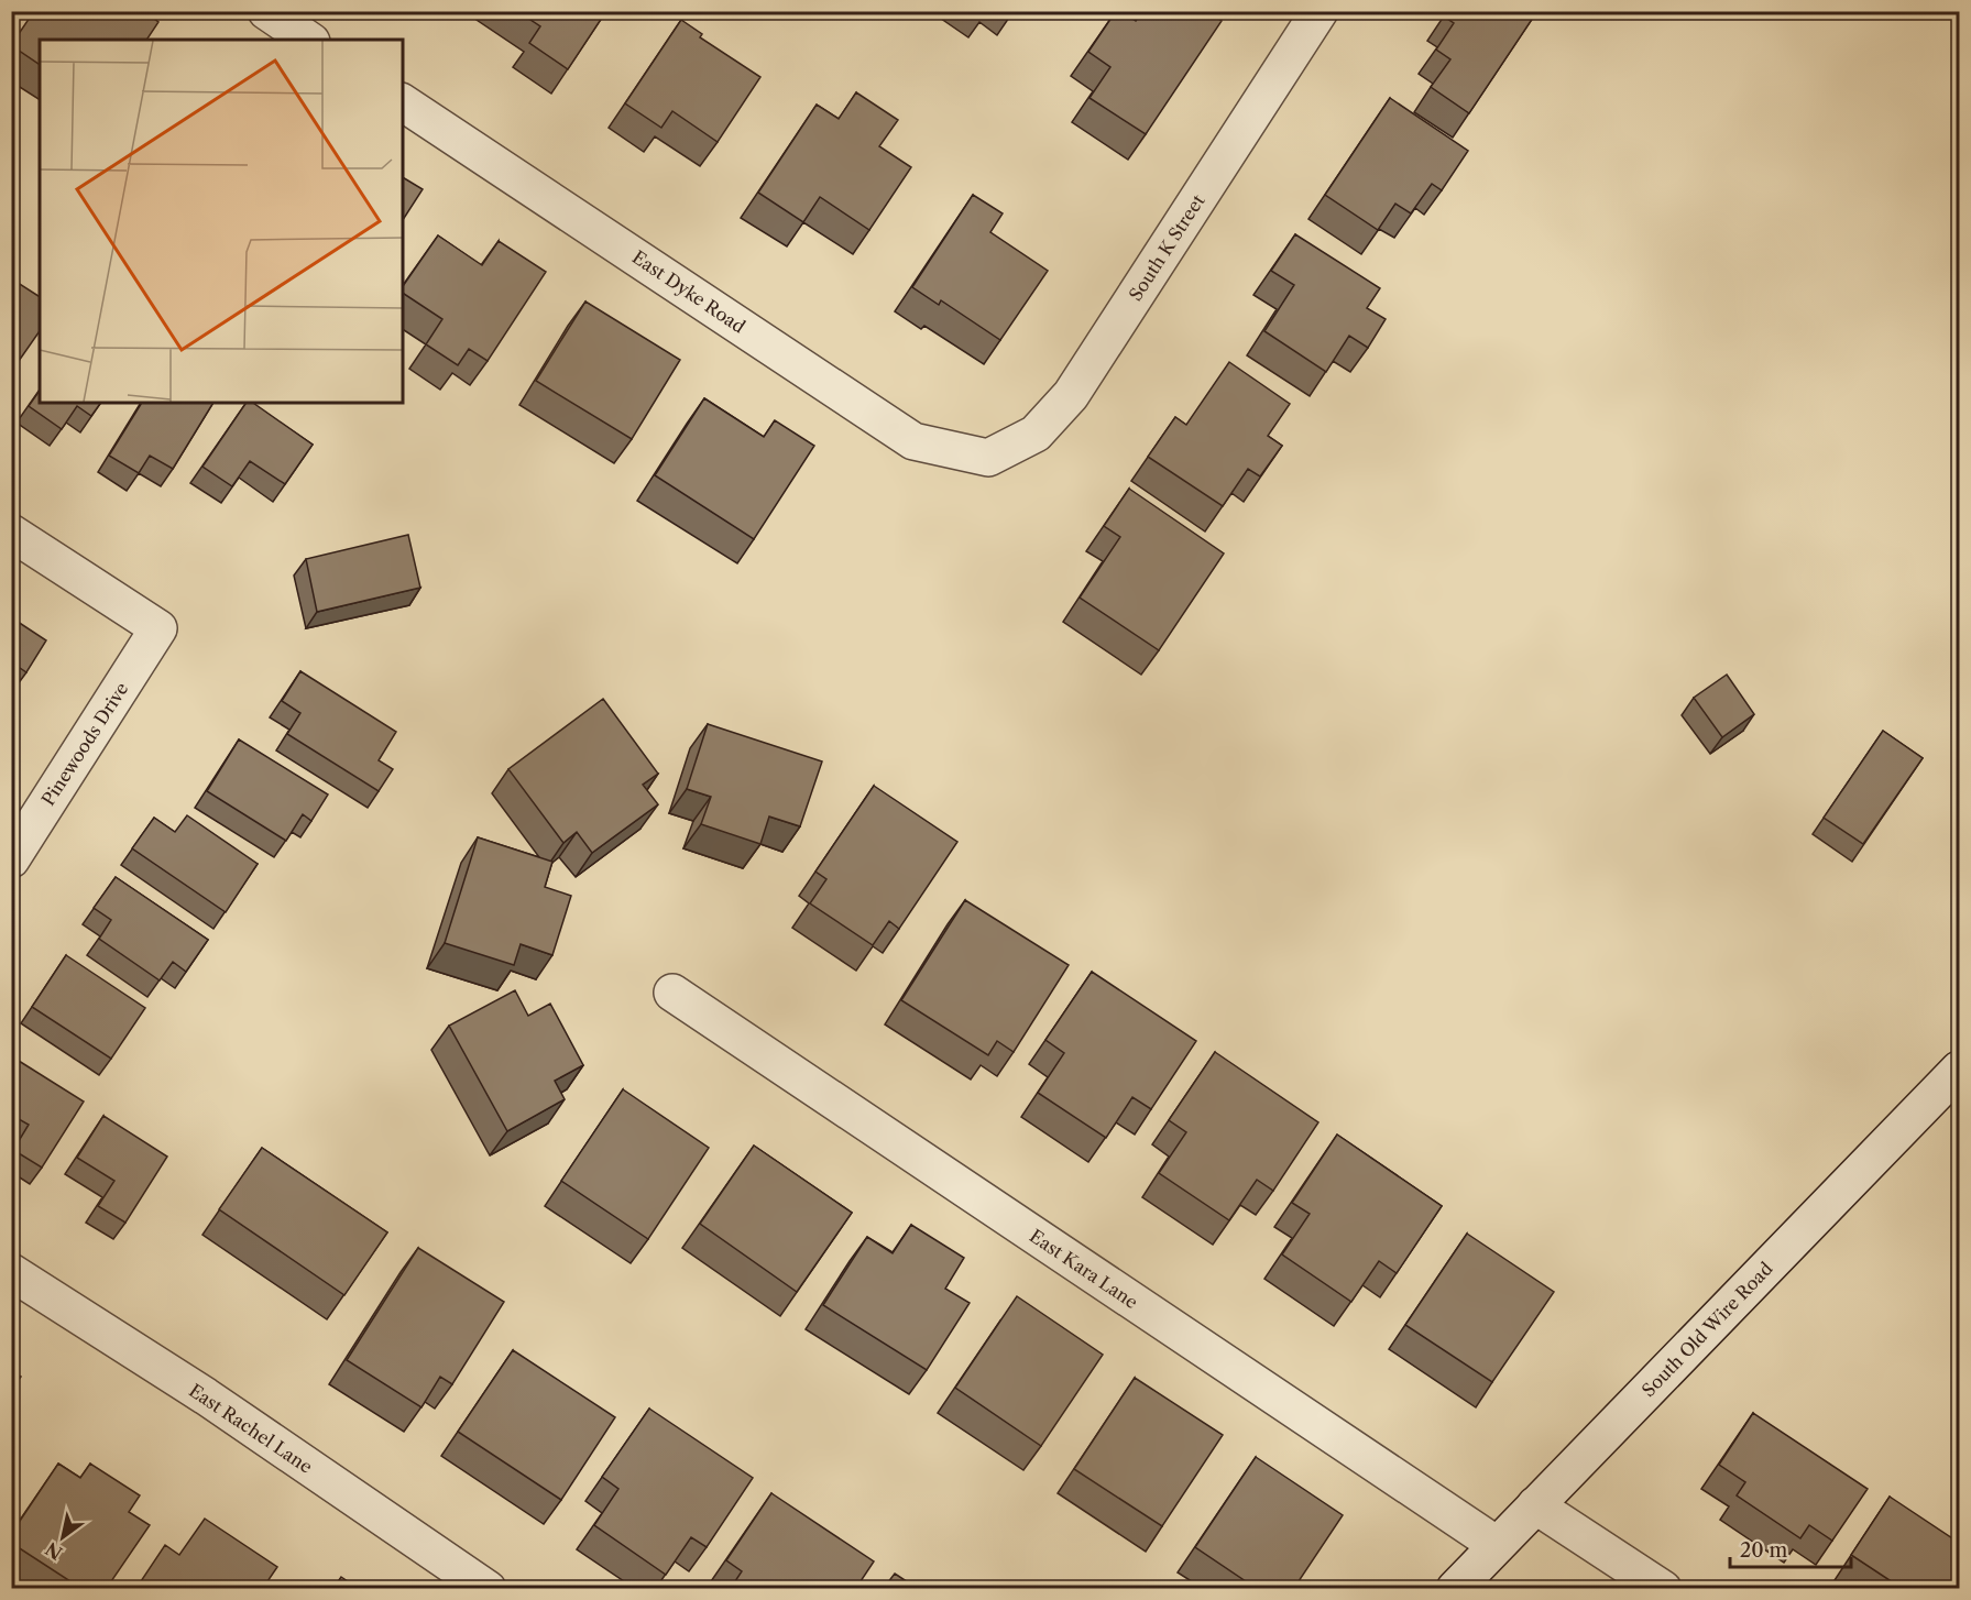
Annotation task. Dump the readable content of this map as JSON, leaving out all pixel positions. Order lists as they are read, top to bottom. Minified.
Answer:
{"streets":{"street":["South K Street","East Dyke Road","Pinewoods Drive","East Kara Lane","South Old Wire Road","East Rachel Lane"]},"crossings":[["South K Street","East Dyke Road"],["East Kara Lane","South Old Wire Road"]],"scale_bar":"20 m","north":"bottom left"}
